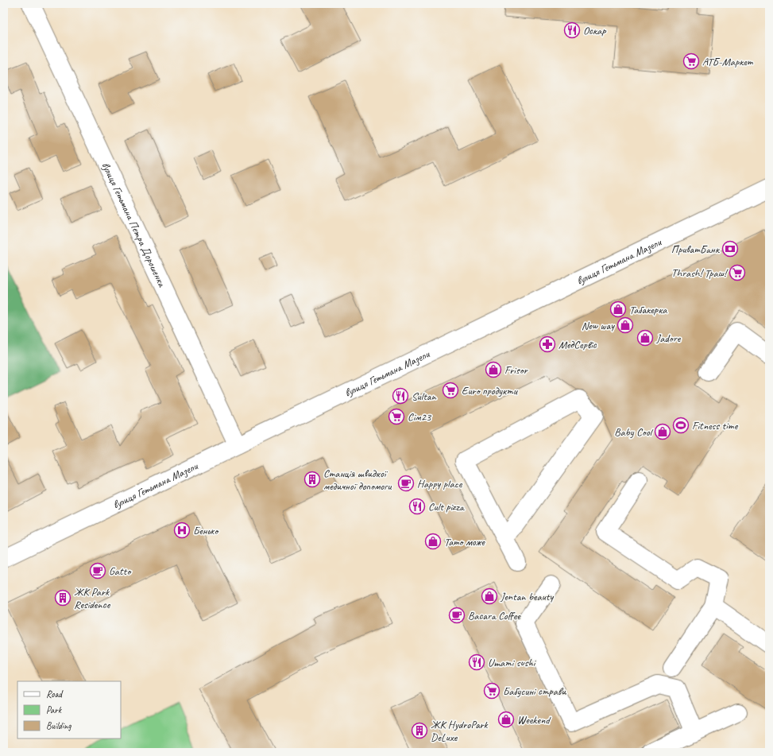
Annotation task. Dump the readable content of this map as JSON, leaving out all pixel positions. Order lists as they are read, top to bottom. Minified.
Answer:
{"streets":{"street":["вулиця Гетьмана Петра Дорошенка","вулиця Гетьмана Мазепи"]},"crossings":[["вулиця Гетьмана Петра Дорошенка","вулиця Гетьмана Мазепи"]],"places":{"restaurant":["Оскар","Sultan","Cult pizza","Umami sushi"],"supermarket":["АТБ-Маркет","Thrash! Траш!","Euro продукти","Сім23","Бабусині страви"],"bank":["ПриватБанк"],"shop":["Табакерка","New way","Jadore","Frisor","Baby Cool","Тато може","Jentan beauty","Weekend"],"pharmacy":["МедСервіс"],"sports":["Fitness time"],"building":["Станція швидкої медичної допомоги","ЖК Park Residence","ЖК HydroPark DeLuxe"],"cafe":["Happy place","Gatto","Bacara Coffee"],"hospital":["Бенько"]},"legend":["Road","Park","Building"]}
